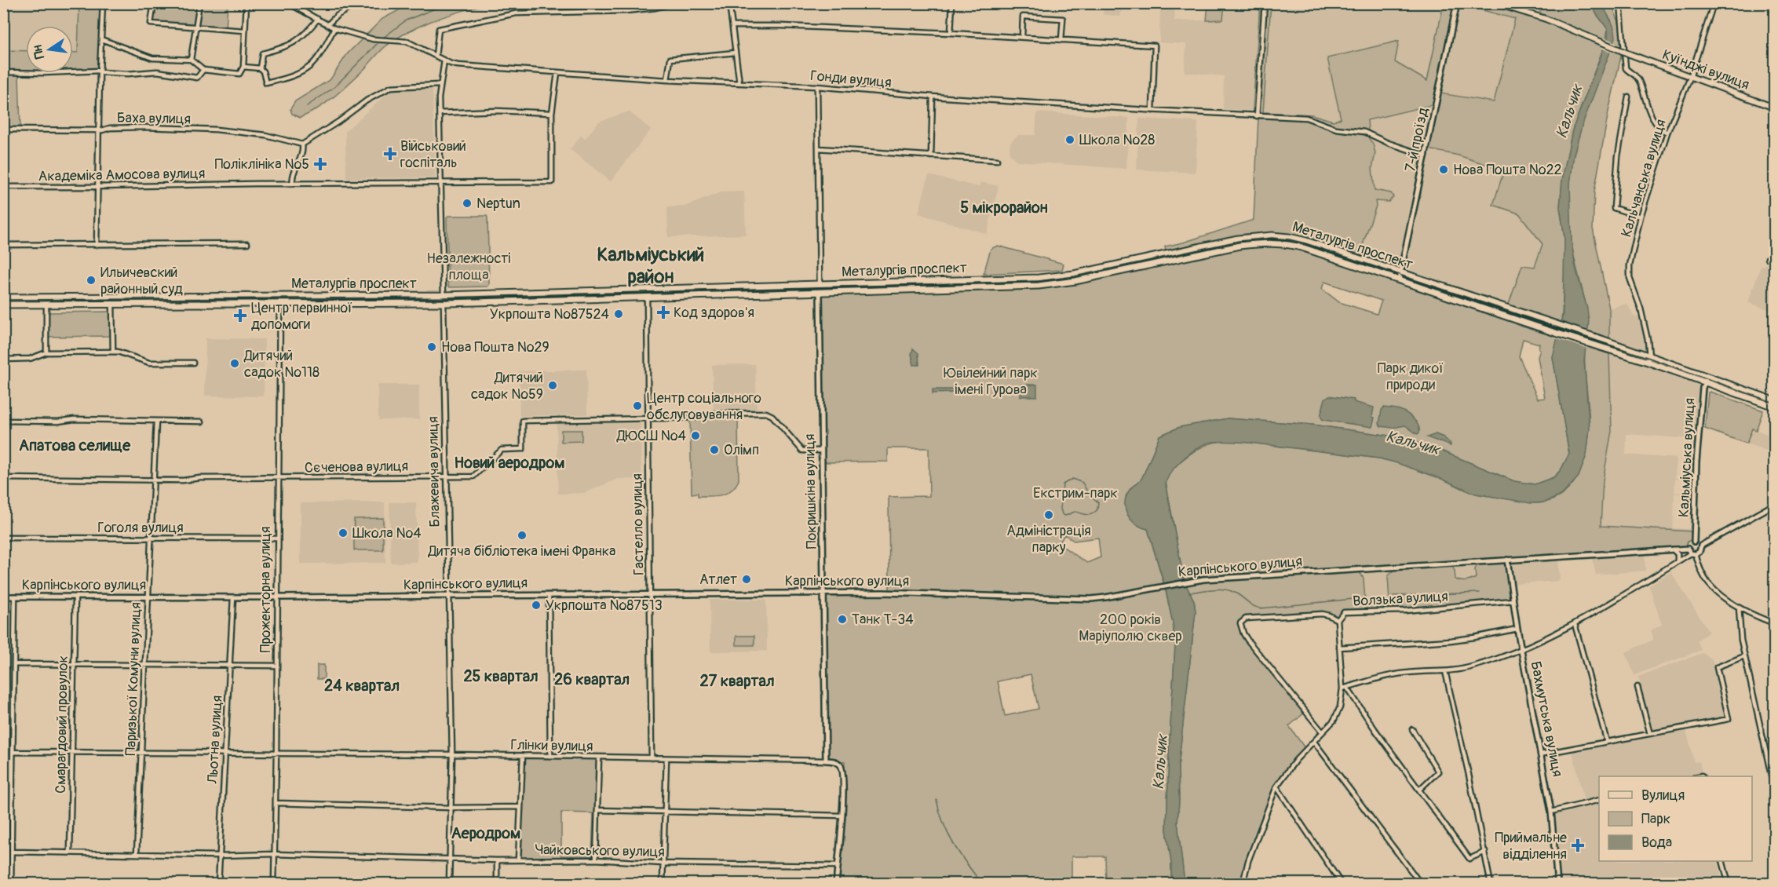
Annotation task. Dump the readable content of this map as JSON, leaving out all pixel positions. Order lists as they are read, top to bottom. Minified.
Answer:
{"streets":{"main road":["Куїнджі вулиця","Металургів проспект","Блажевича вулиця","Покришкіна вулиця","Гастелло вулиця","Прожекторна вулиця"],"street":["Гонди вулиця","Баха вулиця","7-й проїзд","Академіка Амосова вулиця","Кальчанська вулиця","Кальміуська вулиця","Сєченова вулиця","Гоголя вулиця","Карпінського вулиця","Волзька вулиця","Паризької Комуни вулиця","Бахмутська вулиця","Смарагдовий провулок","Льотна вулиця","Глінки вулиця","Чайковського вулиця"]},"crossings":[["Куїнджі вулиця","Кальчанська вулиця"],["Гонди вулиця","7-й проїзд"],["Гонди вулиця","Блажевича вулиця"],["Гонди вулиця","Покришкіна вулиця"],["7-й проїзд","Металургів проспект"],["Академіка Амосова вулиця","Блажевича вулиця"],["Кальчанська вулиця","Металургів проспект"],["Металургів проспект","Кальміуська вулиця"],["Металургів проспект","Блажевича вулиця"],["Металургів проспект","Покришкіна вулиця"],["Металургів проспект","Гастелло вулиця"],["Металургів проспект","Прожекторна вулиця"],["Кальміуська вулиця","Карпінського вулиця"],["Сєченова вулиця","Блажевича вулиця"],["Сєченова вулиця","Покришкіна вулиця"],["Сєченова вулиця","Гастелло вулиця"],["Сєченова вулиця","Прожекторна вулиця"],["Сєченова вулиця","Паризької Комуни вулиця"],["Блажевича вулиця","Карпінського вулиця"],["Блажевича вулиця","Глінки вулиця"],["Блажевича вулиця","Чайковського вулиця"],["Покришкіна вулиця","Карпінського вулиця"],["Покришкіна вулиця","Глінки вулиця"],["Гастелло вулиця","Карпінського вулиця"],["Гастелло вулиця","Глінки вулиця"],["Гоголя вулиця","Прожекторна вулиця"],["Гоголя вулиця","Паризької Комуни вулиця"],["Карпінського вулиця","Прожекторна вулиця"],["Карпінського вулиця","Паризької Комуни вулиця"],["Карпінського вулиця","Бахмутська вулиця"],["Карпінського вулиця","Смарагдовий провулок"],["Карпінського вулиця","Льотна вулиця"],["Прожекторна вулиця","Глінки вулиця"],["Прожекторна вулиця","Чайковського вулиця"],["Волзька вулиця","Бахмутська вулиця"],["Паризької Комуни вулиця","Глінки вулиця"],["Паризької Комуни вулиця","Чайковського вулиця"],["Смарагдовий провулок","Глінки вулиця"],["Смарагдовий провулок","Чайковського вулиця"],["Льотна вулиця","Глінки вулиця"],["Льотна вулиця","Чайковського вулиця"]],"districts":["5 мікрорайон","Кальміуський район","Апатова селище","Новий аеродром","25 квартал","26 квартал","27 квартал","24 квартал","Аеродром"],"water":["Кальчик"],"parks":["Незалежності площа","Парк дикої природи","Ювілейний парк імені Гурова","Екстрим-парк","200 років Маріуполю сквер"],"places":{"other":["Школа №28","Нова Пошта №22","Neptun","Ильичевский районный суд","Укрпошта №87524","Нова Пошта №29","Дитячий садок №118","Дитячий садок №59","Центр соціального обслуговування","ДЮСШ №4","Олімп","Адміністрація парку","Школа №4","Дитяча бібліотека імені Франка","Атлет","Укрпошта №87513","Танк Т-34"],"health":["Військовий госпіталь","Поліклініка №5","Код здоров'я","Центр первинної допомоги","Приймальне відділення"]},"legend":["Вулиця","Парк","Вода"],"north":"left"}
